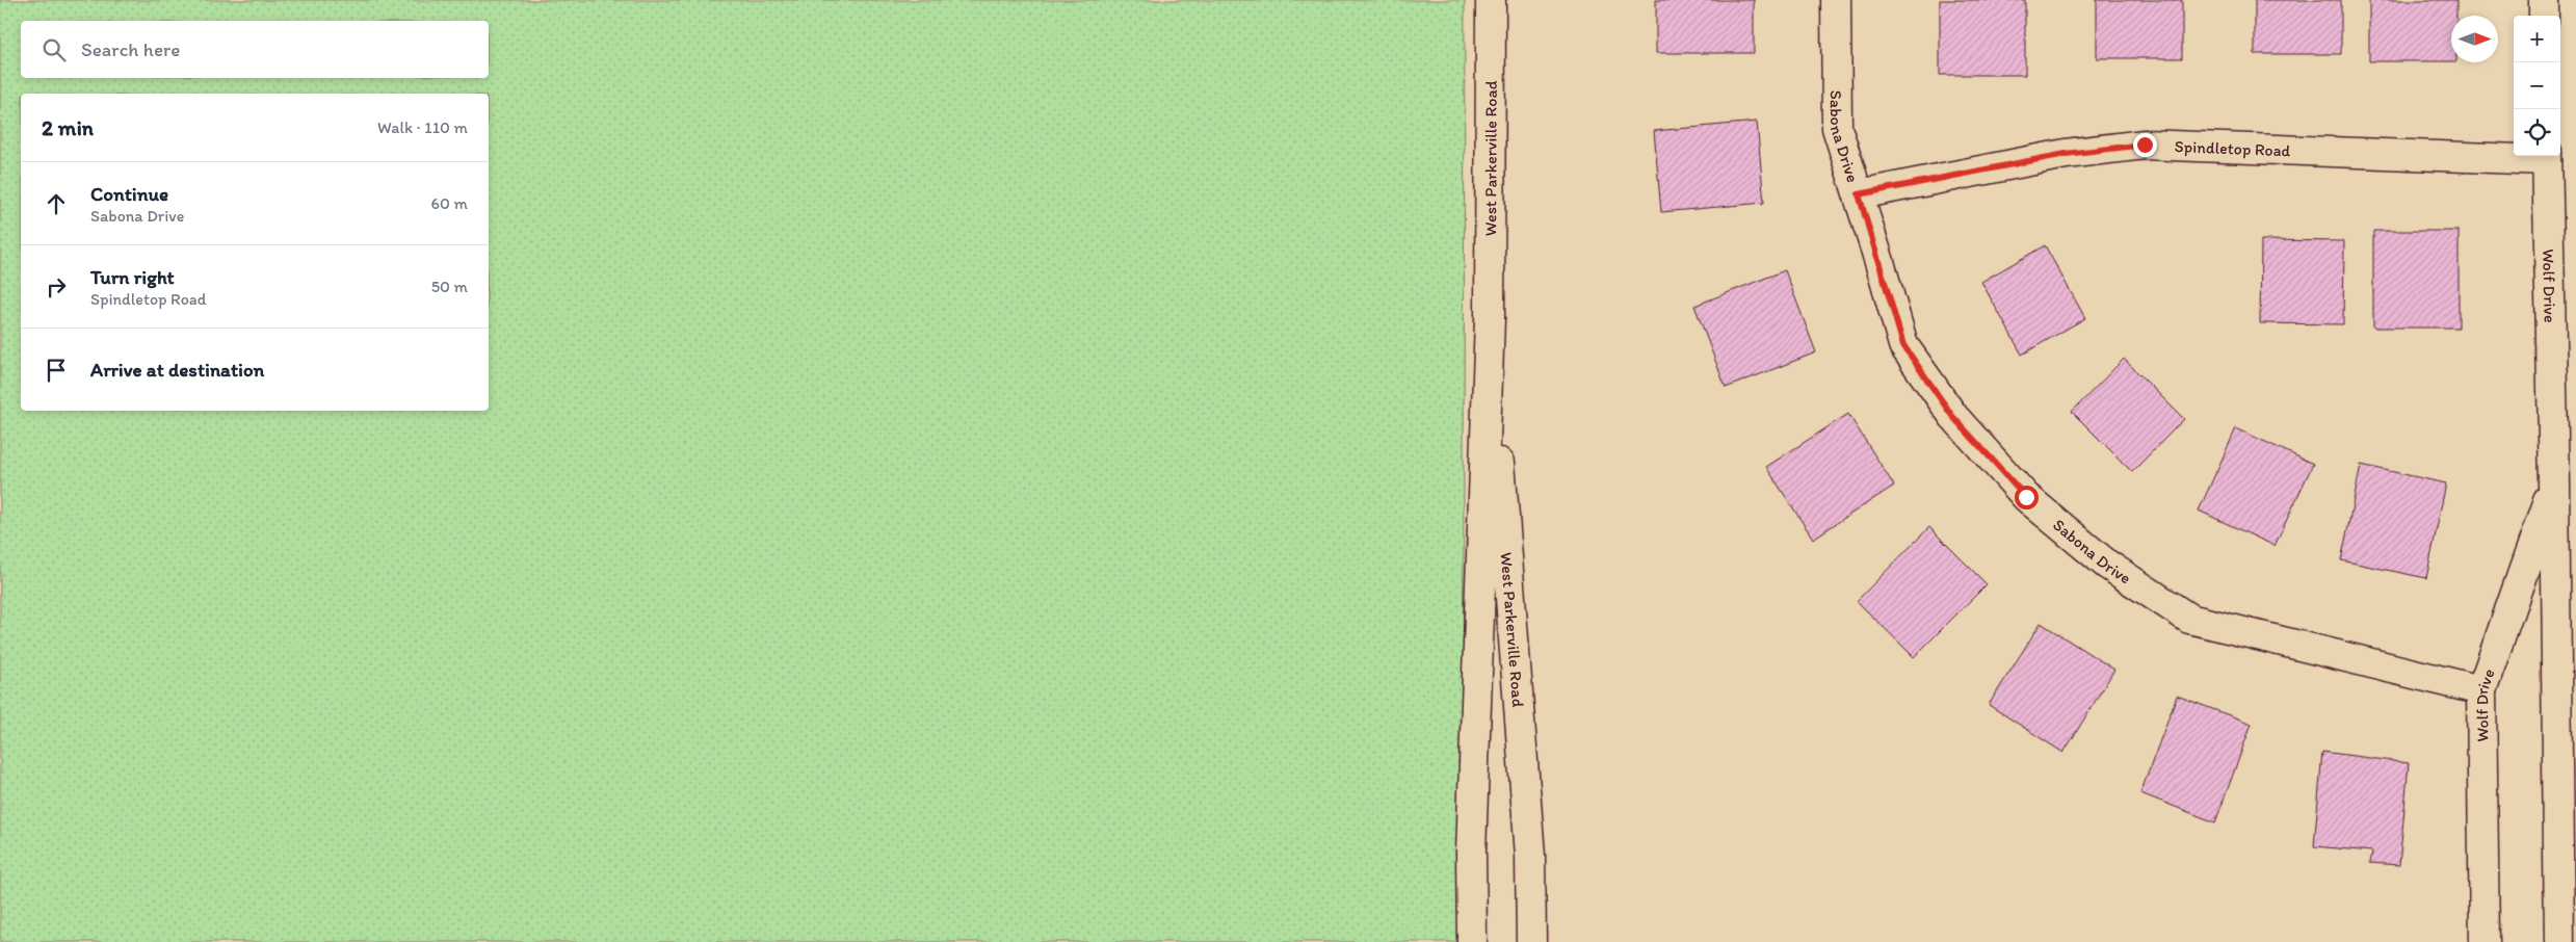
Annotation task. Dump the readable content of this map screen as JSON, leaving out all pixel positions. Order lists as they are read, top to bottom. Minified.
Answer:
{"streets":{"street":["Sabona Drive","Spindletop Road","West Parkerville Road","Wolf Drive"]},"crossings":[["Sabona Drive","Spindletop Road"],["Sabona Drive","Wolf Drive"]],"north":"right","page":{"map_buttons":["+","−"],"search":"Search here","heading":["2 min","Walk · 110 m"],"list":[["Continue","Sabona Drive","60 m"],["Turn right","Spindletop Road","50 m"],"Arrive at destination"]}}
